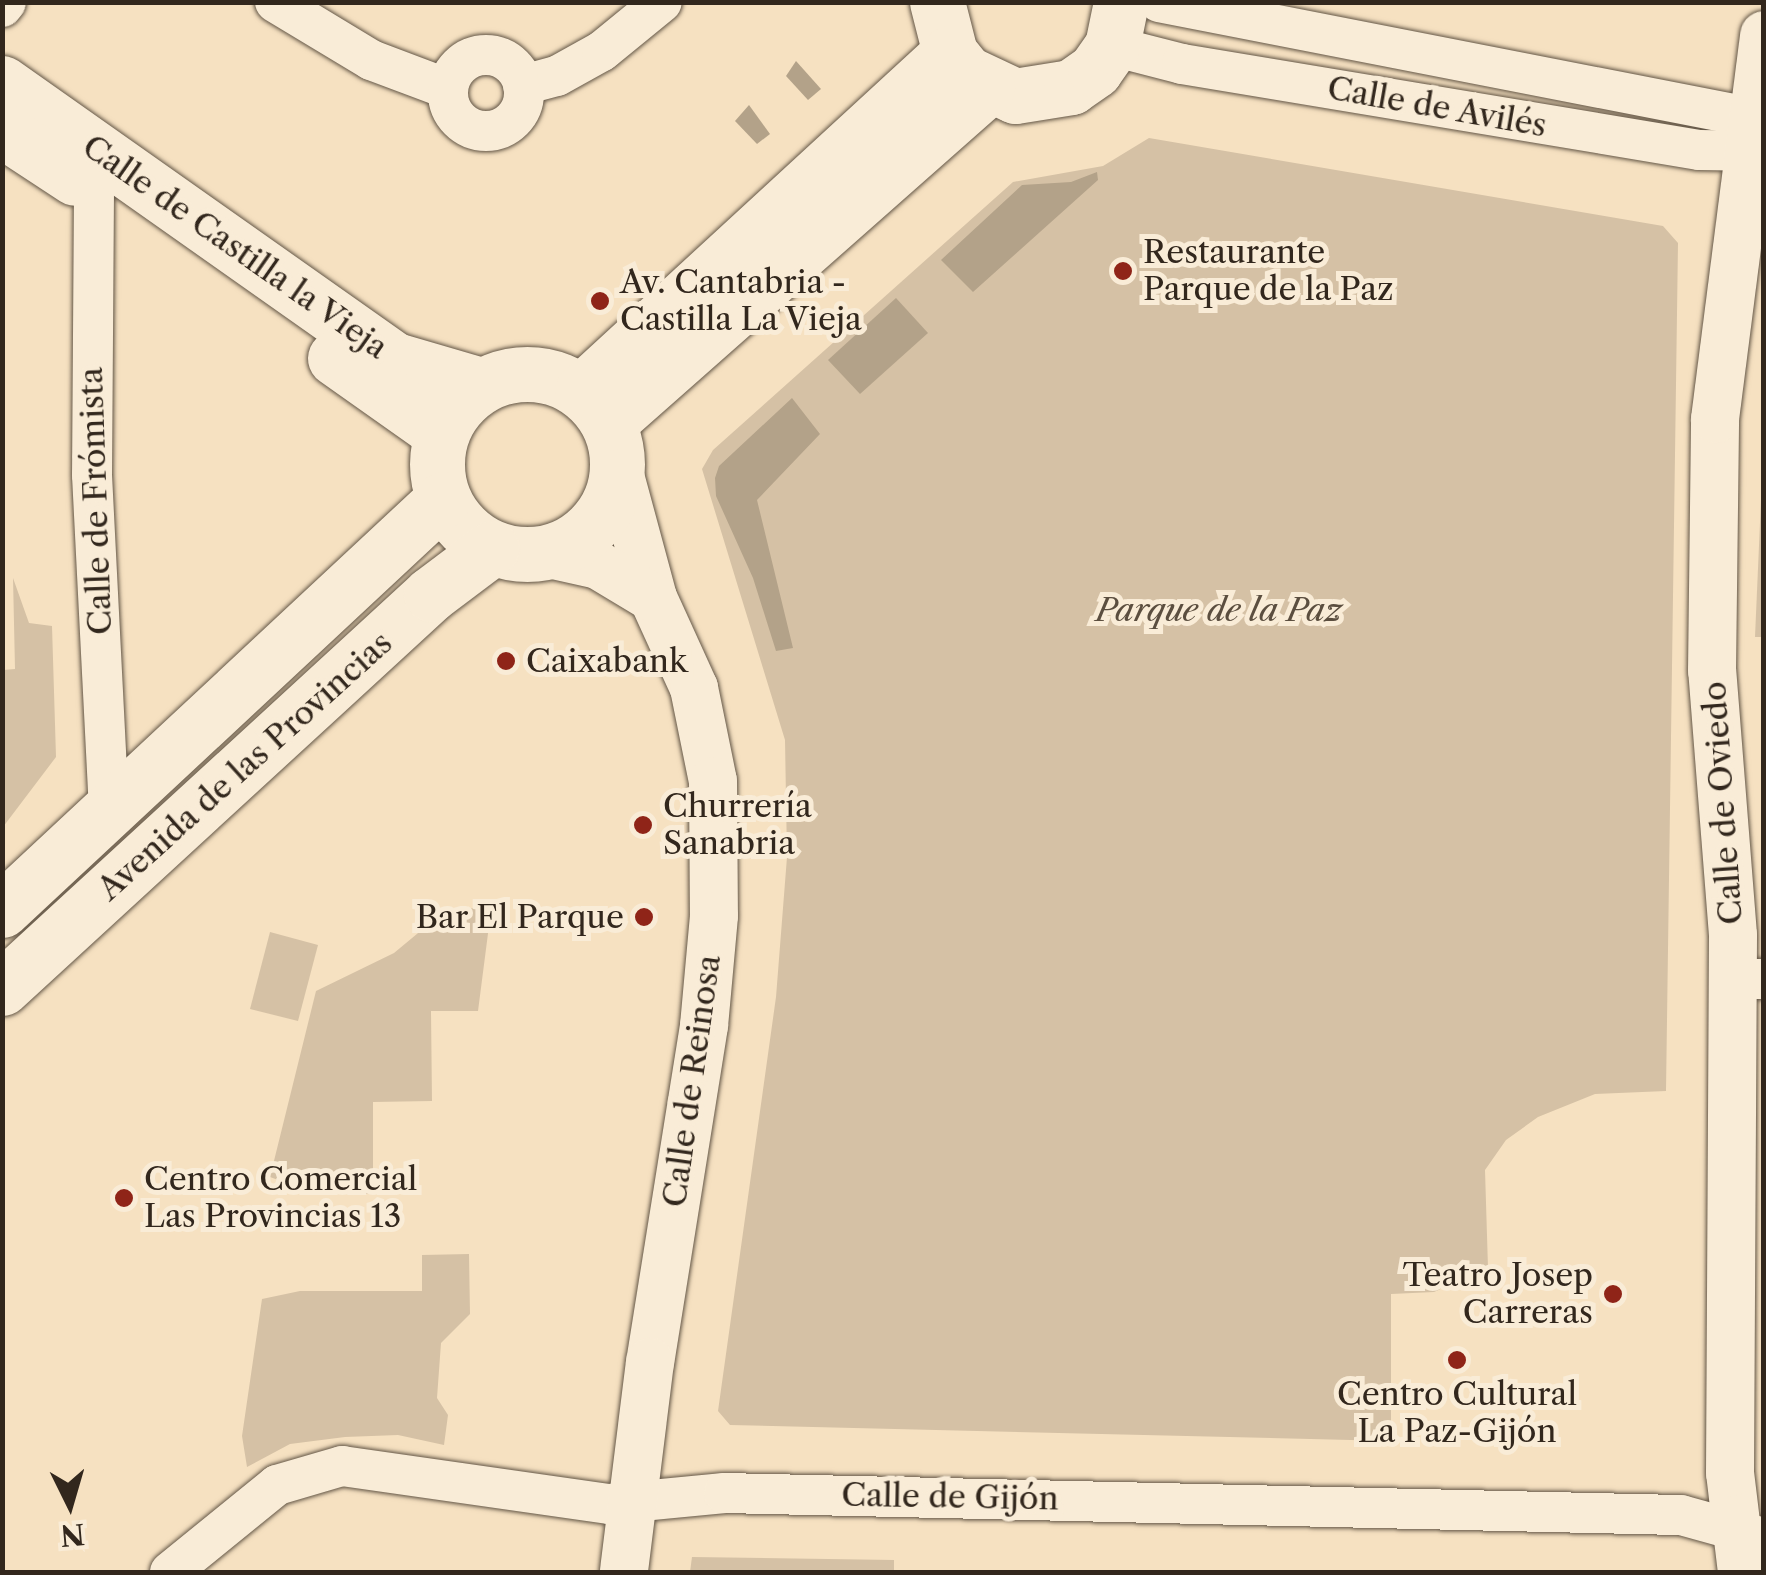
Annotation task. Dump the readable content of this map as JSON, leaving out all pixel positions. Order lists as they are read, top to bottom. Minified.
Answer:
{"streets":{"main road":["Calle de Castilla la Vieja","Avenida de las Provincias"],"street":["Calle de Avilés","Calle de Frómista","Calle de Oviedo","Calle de Reinosa","Calle de Gijón"]},"crossings":[["Calle de Avilés","Calle de Oviedo"],["Calle de Castilla la Vieja","Calle de Frómista"],["Calle de Castilla la Vieja","Avenida de las Provincias"],["Calle de Castilla la Vieja","Calle de Reinosa"],["Calle de Frómista","Avenida de las Provincias"],["Avenida de las Provincias","Calle de Reinosa"],["Calle de Oviedo","Calle de Gijón"],["Calle de Reinosa","Calle de Gijón"]],"parks":["Parque de la Paz"],"places":["Restaurante Parque de la Paz","Av. Cantabria - Castilla La Vieja","Caixabank","Churrería Sanabria","Bar El Parque","Centro Comercial Las Provincias 13","Teatro Josep Carreras","Centro Cultural La Paz-Gijón"],"north":"bottom"}
